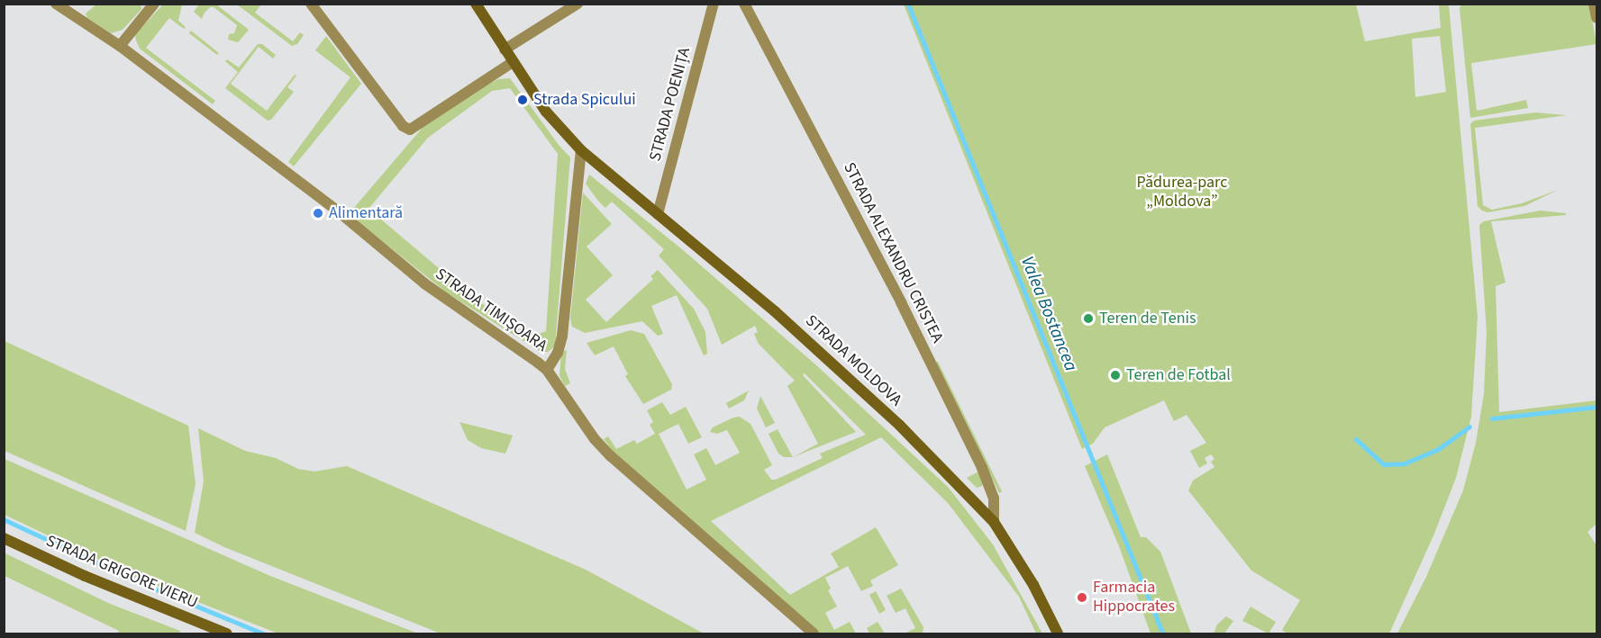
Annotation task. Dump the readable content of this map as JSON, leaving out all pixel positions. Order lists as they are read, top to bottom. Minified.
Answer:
{"streets":{"street":["STRADA POENIȚA","STRADA ALEXANDRU CRISTEA","STRADA TIMIȘOARA","STRADA MOLDOVA","STRADA GRIGORE VIERU"]},"crossings":[["STRADA POENIȚA","STRADA MOLDOVA"],["STRADA ALEXANDRU CRISTEA","STRADA MOLDOVA"]],"water":["Valea Bostancea"],"parks":["Pădurea-parc „Moldova”"],"places":["Strada Spicului","Alimentară","Teren de Tenis","Teren de Fotbal","Farmacia Hippocrates"]}
